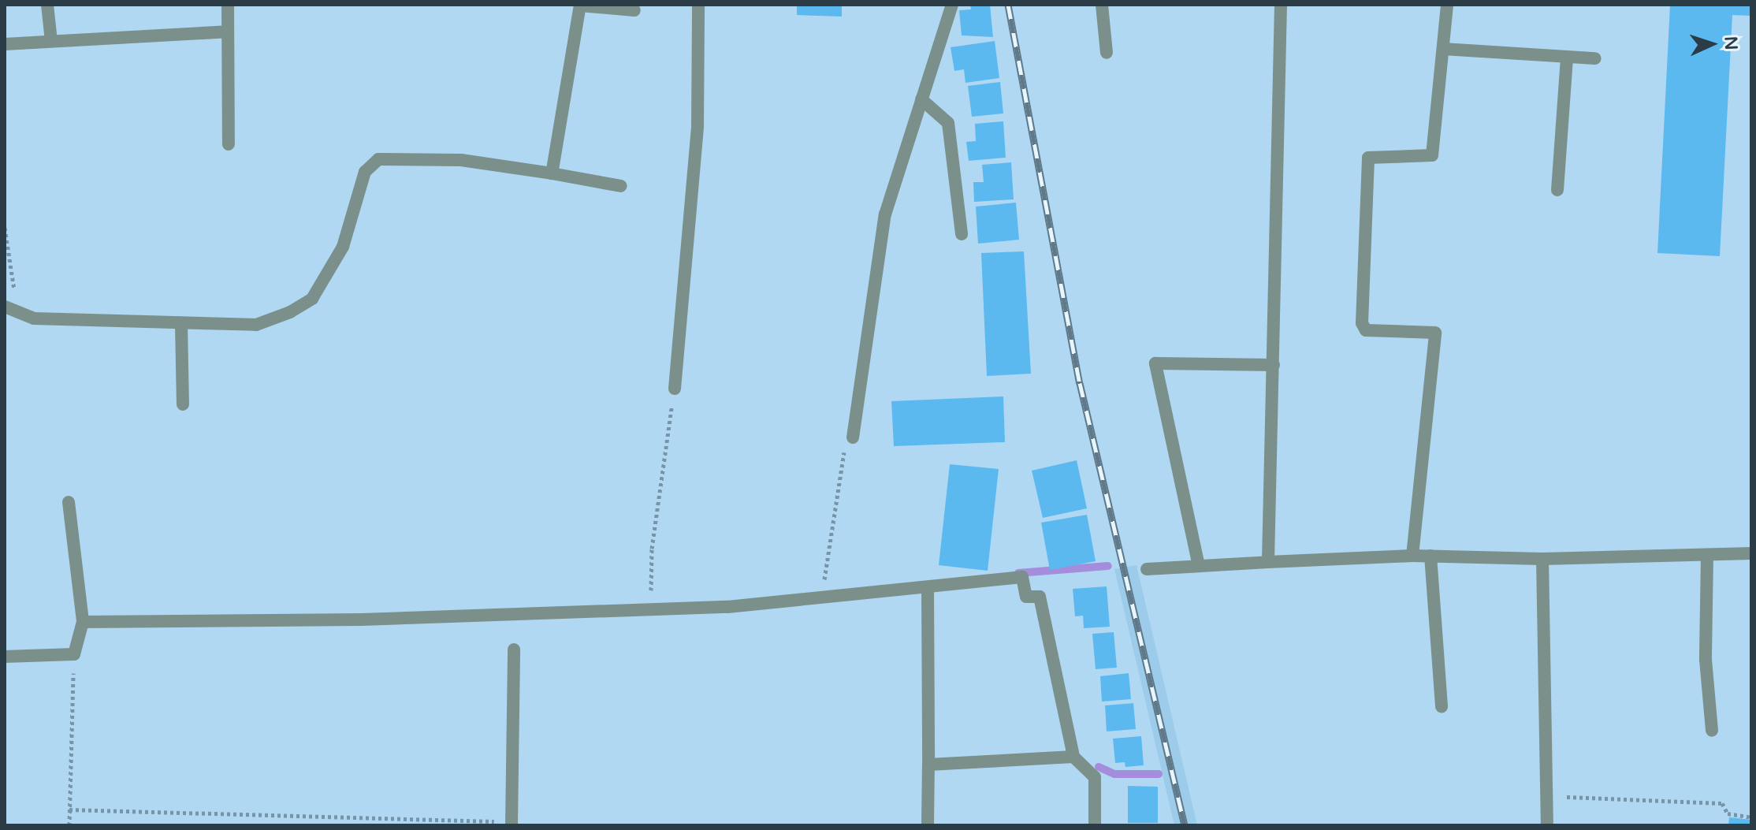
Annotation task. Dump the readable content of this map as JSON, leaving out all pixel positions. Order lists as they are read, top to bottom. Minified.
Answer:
{"north":"right"}
